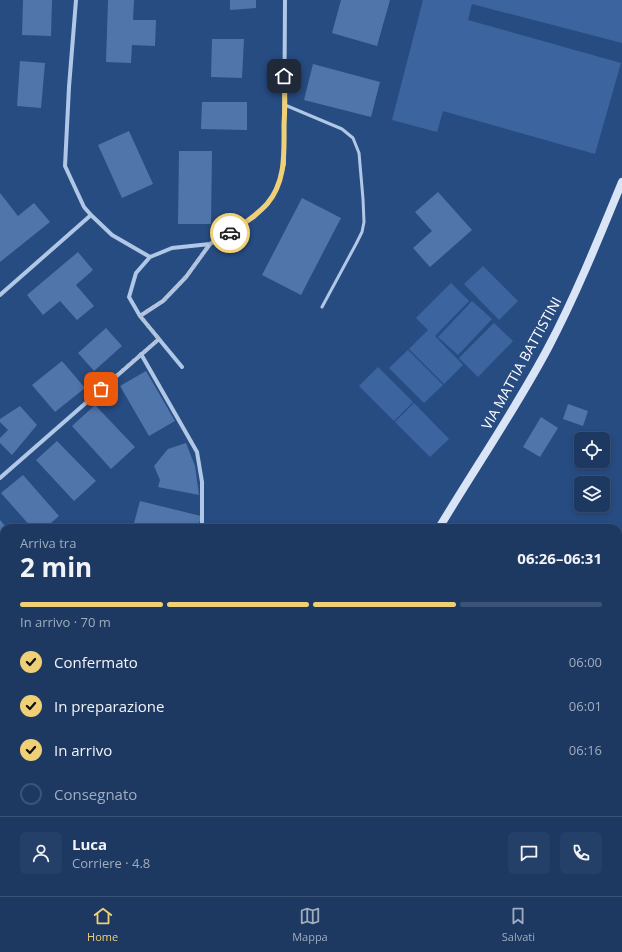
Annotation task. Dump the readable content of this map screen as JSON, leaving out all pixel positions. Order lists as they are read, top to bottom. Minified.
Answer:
{"streets":{"main road":["VIA MATTIA BATTISTINI"]},"page":{"heading":["2 min","Arriva tra","06:26–06:31"],"panel":["Luca","Corriere · 4.8"],"bar":"In arrivo · 70 m","list":[["Confermato","06:00"],["In preparazione","06:01"],["In arrivo","06:16"],"Consegnato"],"tabs":["Home","Mappa","Salvati"]}}
